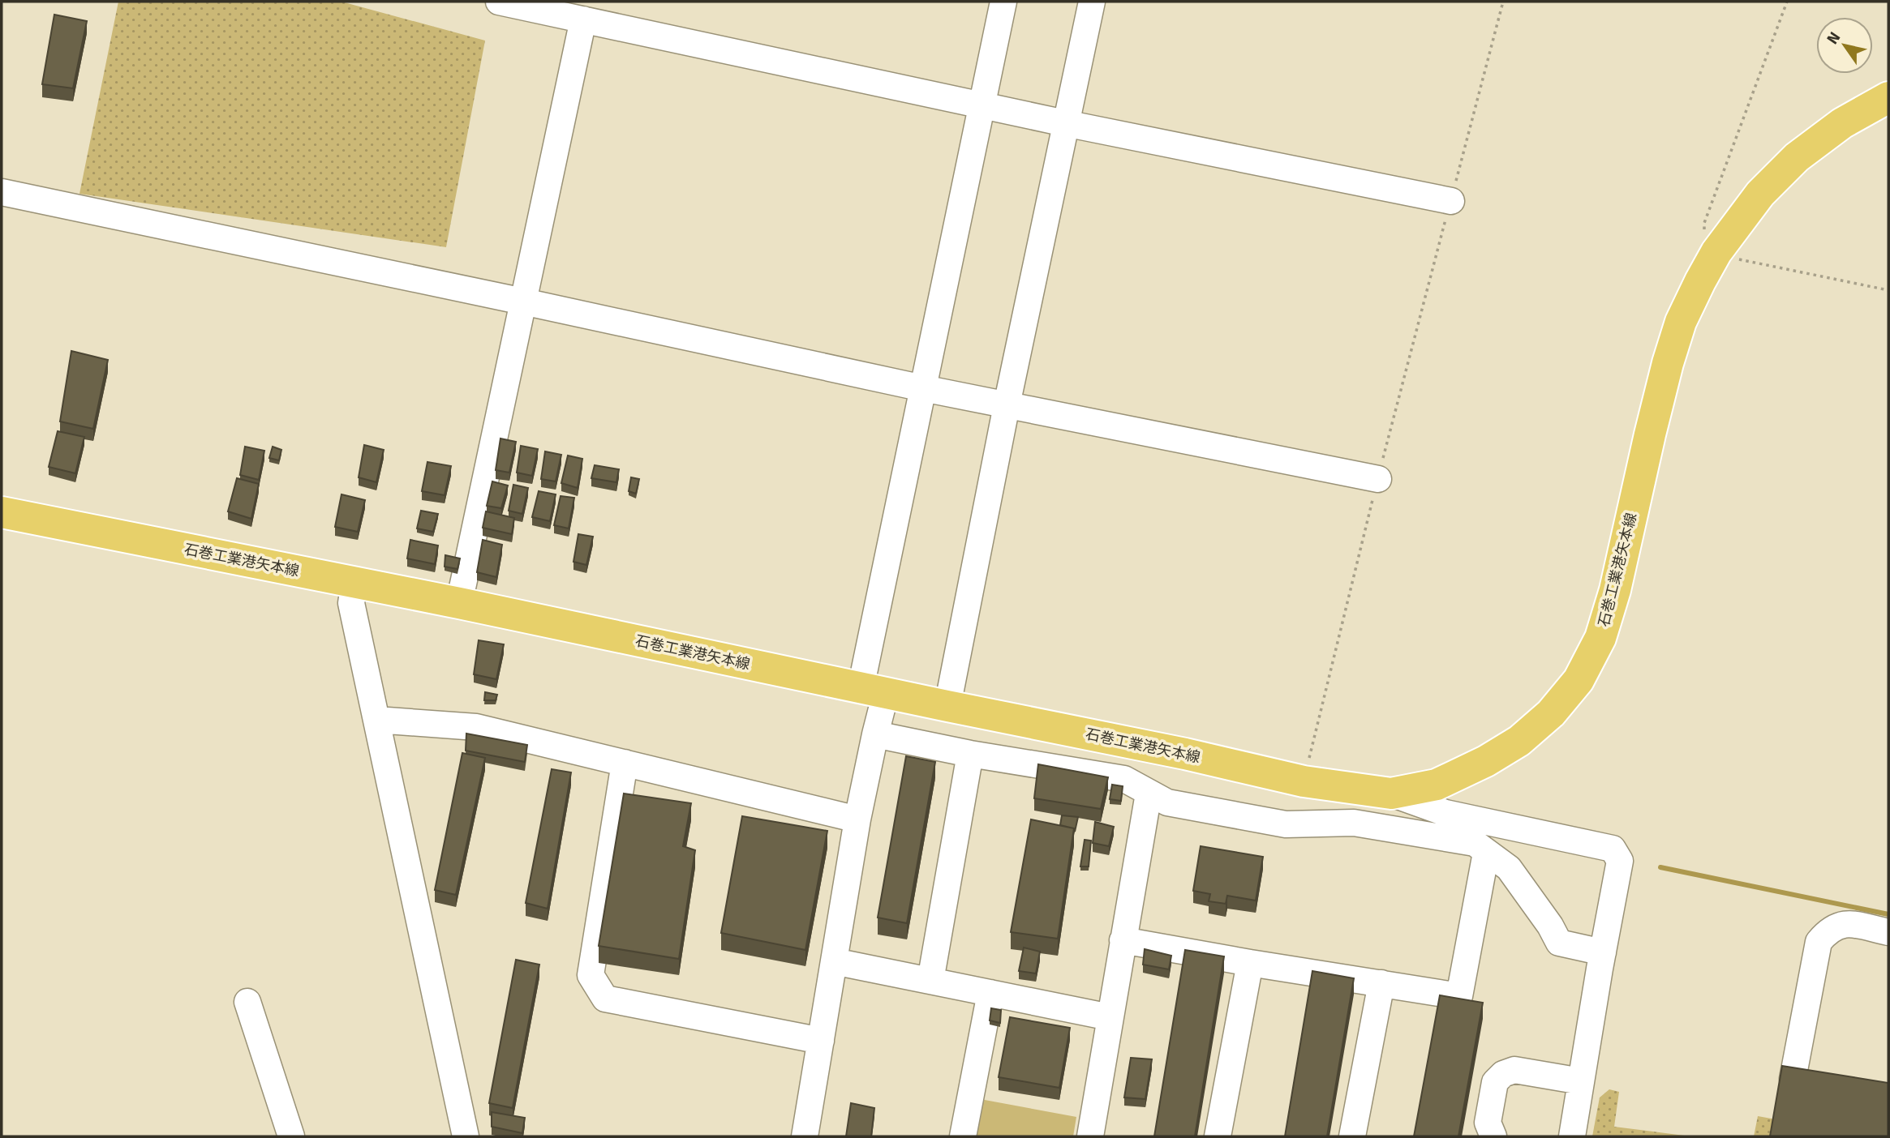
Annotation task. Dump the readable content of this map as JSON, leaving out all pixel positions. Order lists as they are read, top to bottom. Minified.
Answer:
{"streets":{"main road":["石巻工業港矢本線"]},"north":"top left"}
